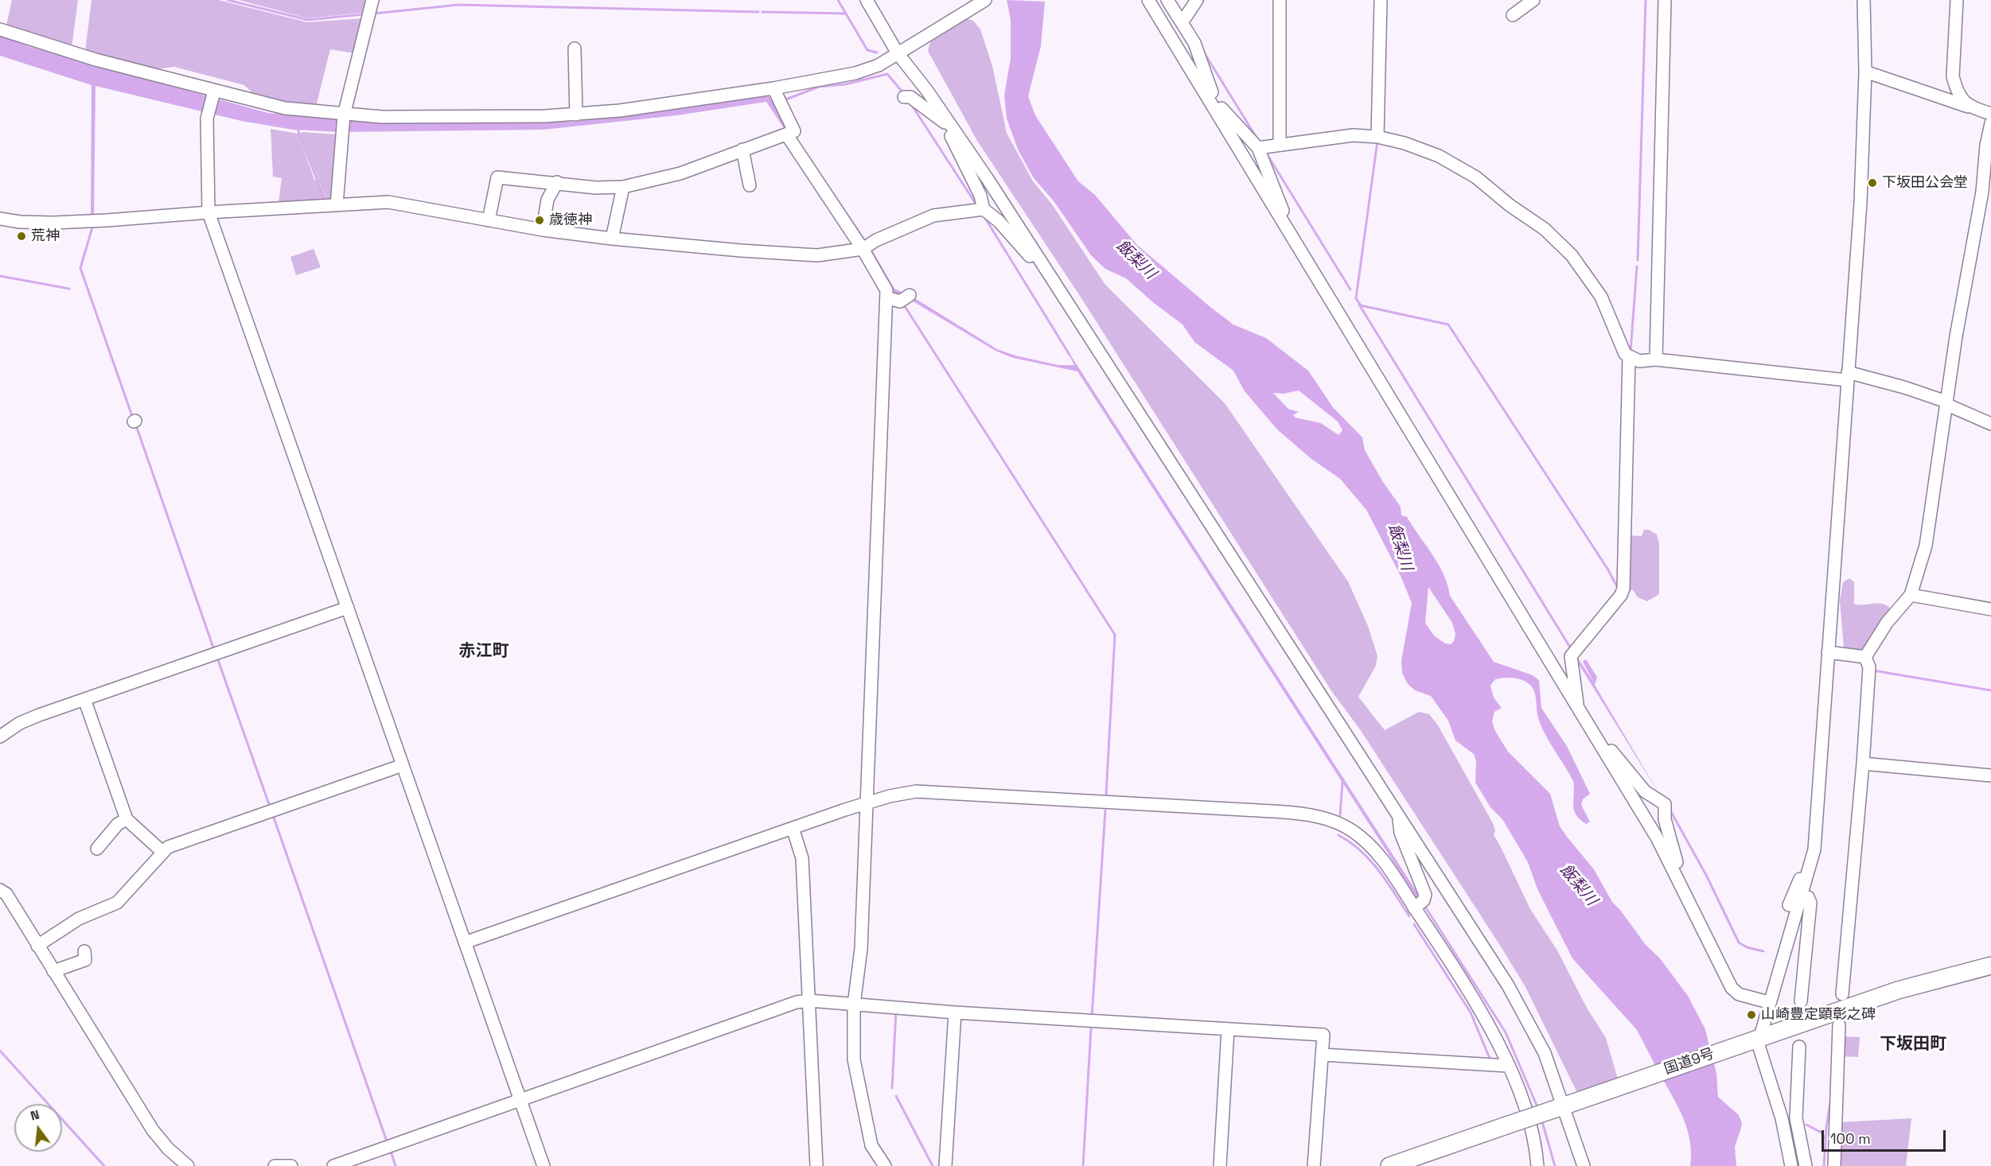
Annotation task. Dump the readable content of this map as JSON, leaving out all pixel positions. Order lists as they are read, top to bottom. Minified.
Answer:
{"streets":{"highway":["国道9号"]},"districts":["赤江町","下坂田町"],"water":["飯梨川"],"places":["下坂田公会堂","歳徳神","荒神","山崎豊定顕彰之碑"],"scale_bar":"100 m","north":"top"}
